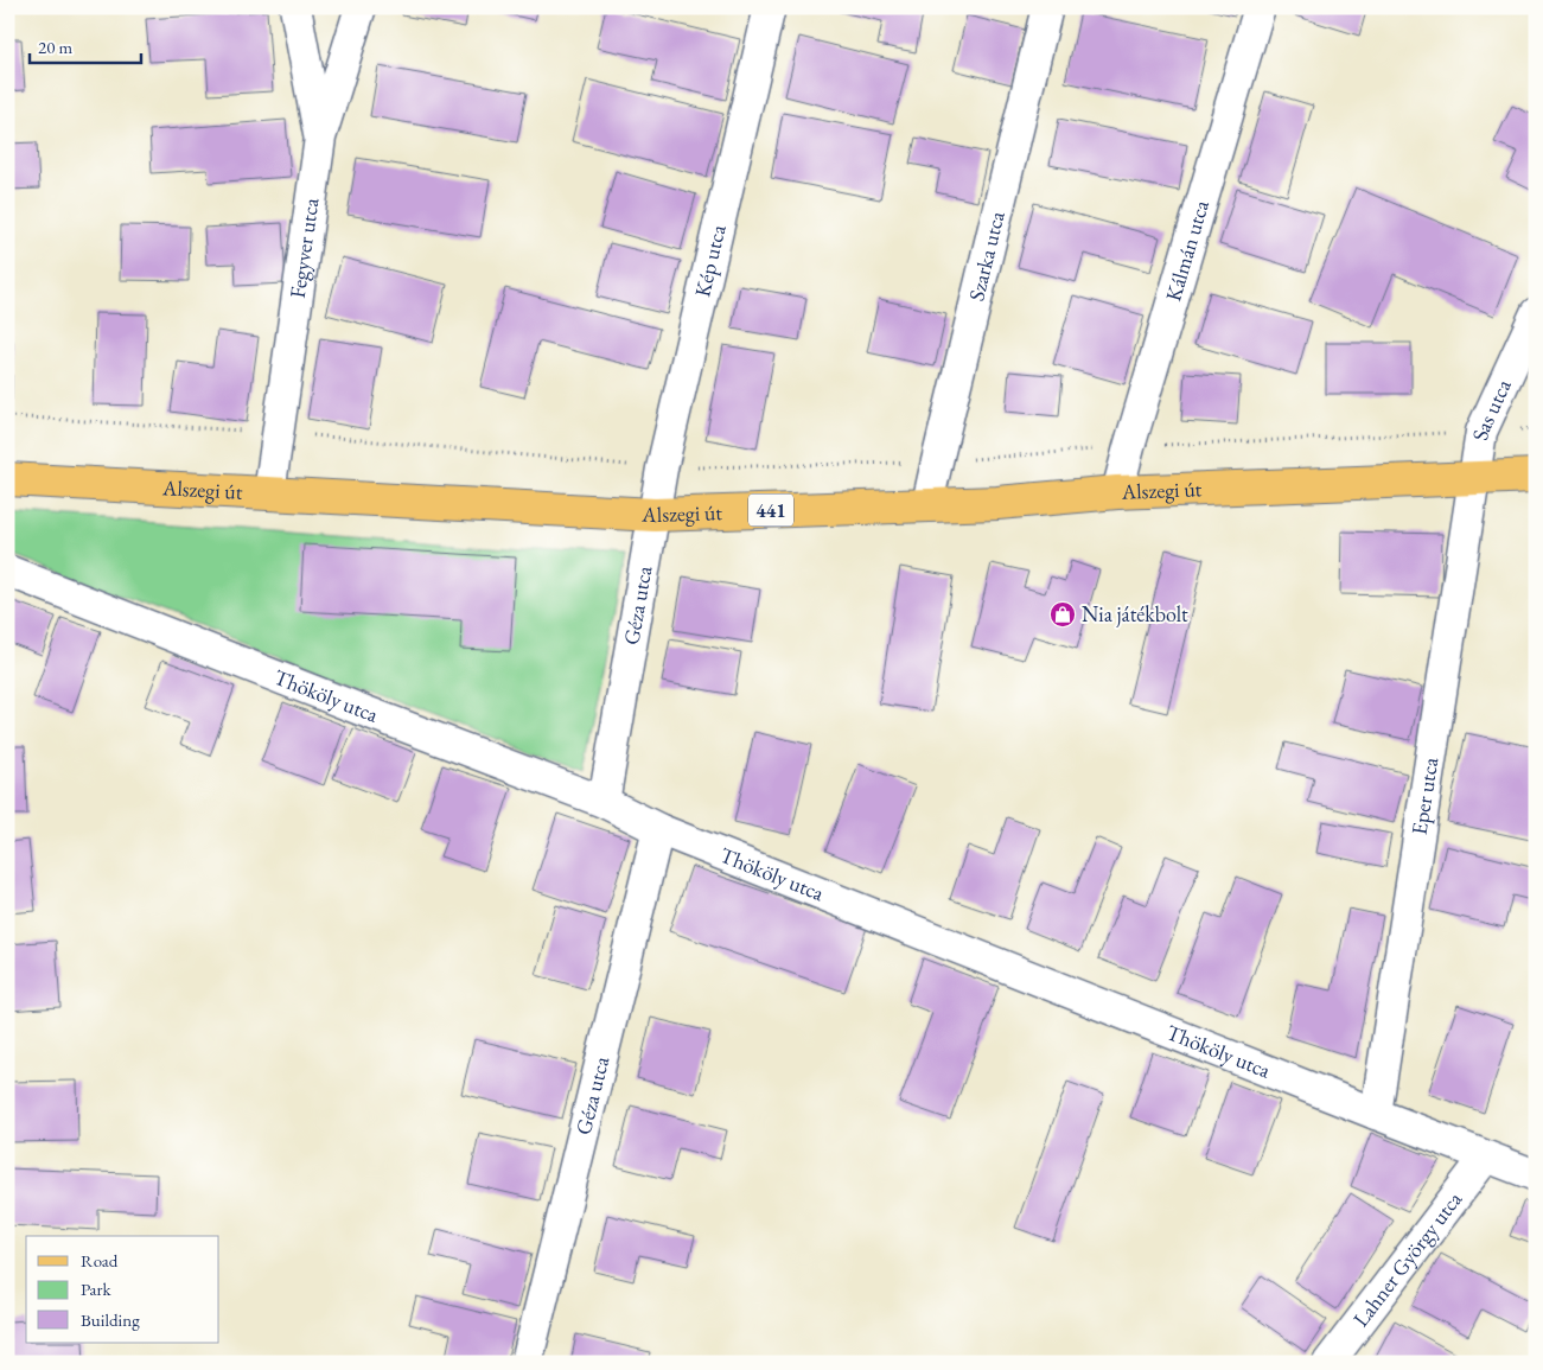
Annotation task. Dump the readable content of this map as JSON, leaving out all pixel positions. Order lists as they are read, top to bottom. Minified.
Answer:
{"streets":{"main road":["Alszegi út","441"],"street":["Fegyver utca","Kálmán utca","Szarka utca","Kép utca","Sas utca","Géza utca","Thököly utca","Eper utca","Lahner György utca"]},"crossings":[["Fegyver utca","Alszegi út"],["Kálmán utca","Alszegi út"],["Szarka utca","Alszegi út"],["Kép utca","Alszegi út"],["Kép utca","Géza utca"],["Sas utca","Alszegi út"],["Sas utca","Eper utca"],["Alszegi út","Géza utca"],["Alszegi út","Eper utca"],["Géza utca","Thököly utca"],["Thököly utca","Eper utca"],["Thököly utca","Lahner György utca"]],"places":{"shop":["Nia játékbolt"]},"legend":["Road","Park","Building"],"scale_bar":"20 m"}
